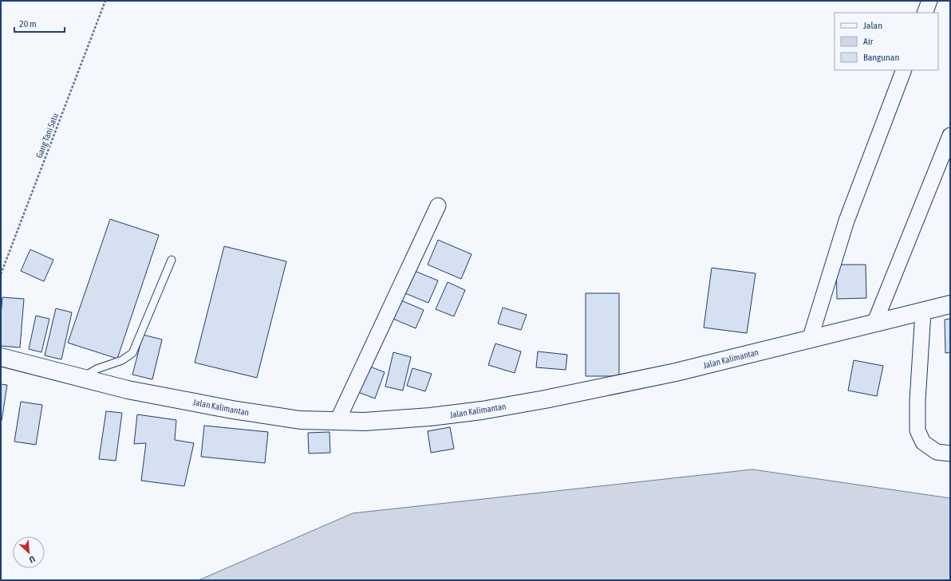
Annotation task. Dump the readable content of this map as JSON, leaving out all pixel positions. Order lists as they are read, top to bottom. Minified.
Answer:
{"streets":{"street":["Jalan Kalimantan"],"path":["Gang Tani Satu"]},"legend":["Jalan","Air","Bangunan"],"scale_bar":"20 m","north":"bottom right"}
